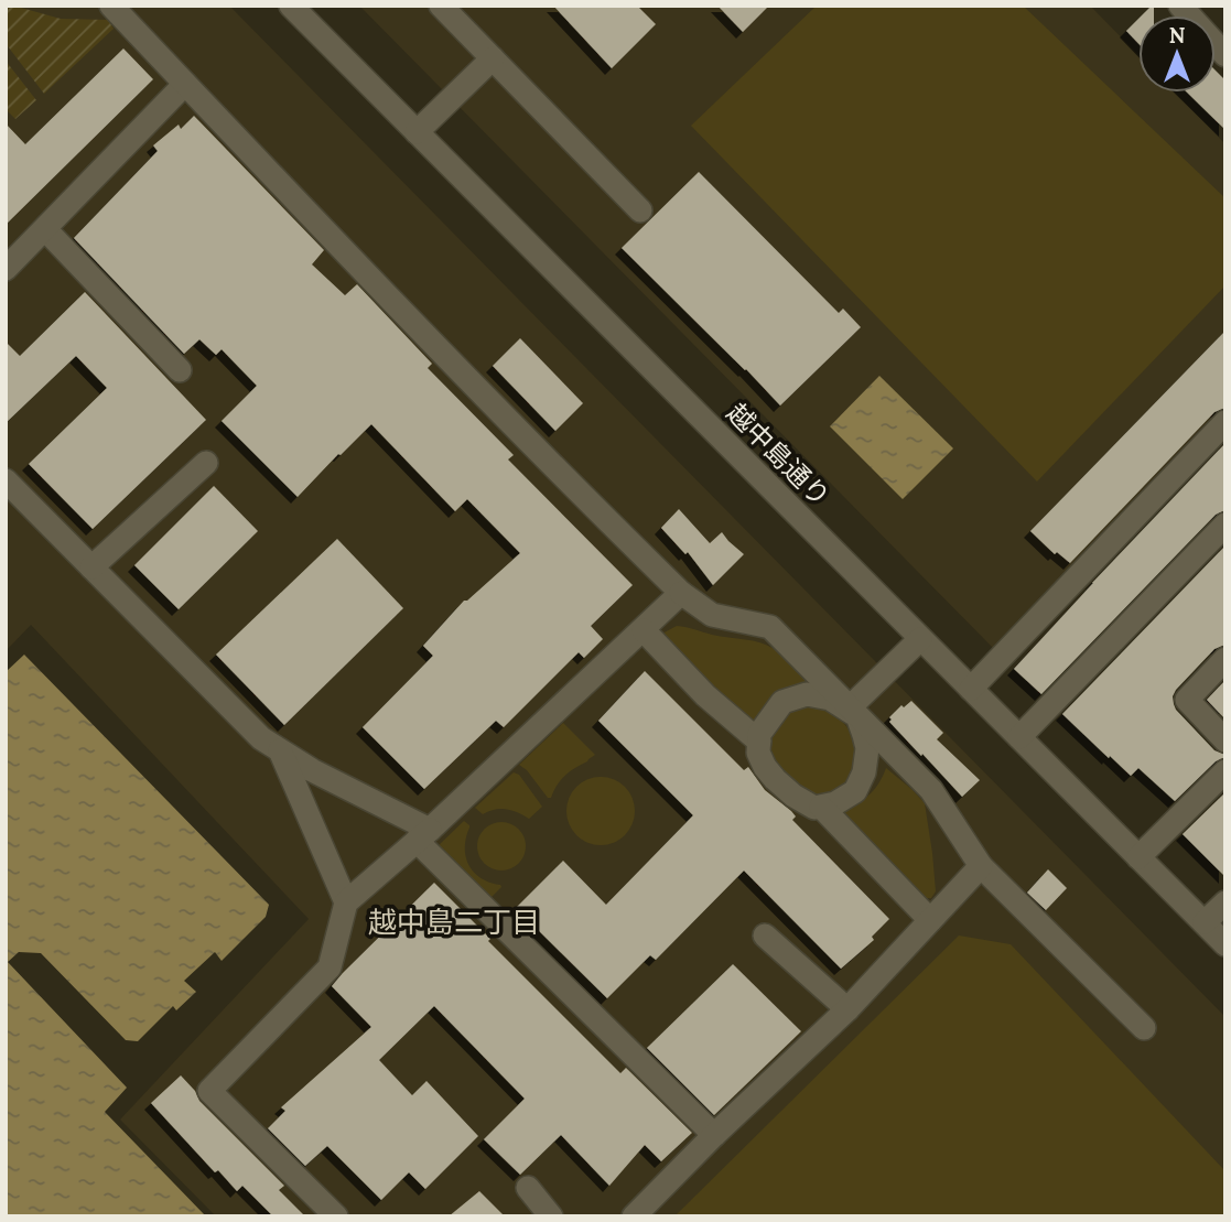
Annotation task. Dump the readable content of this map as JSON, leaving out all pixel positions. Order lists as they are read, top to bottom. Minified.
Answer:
{"streets":{"street":["越中島通り"]},"districts":["越中島二丁目"],"north":"top"}
